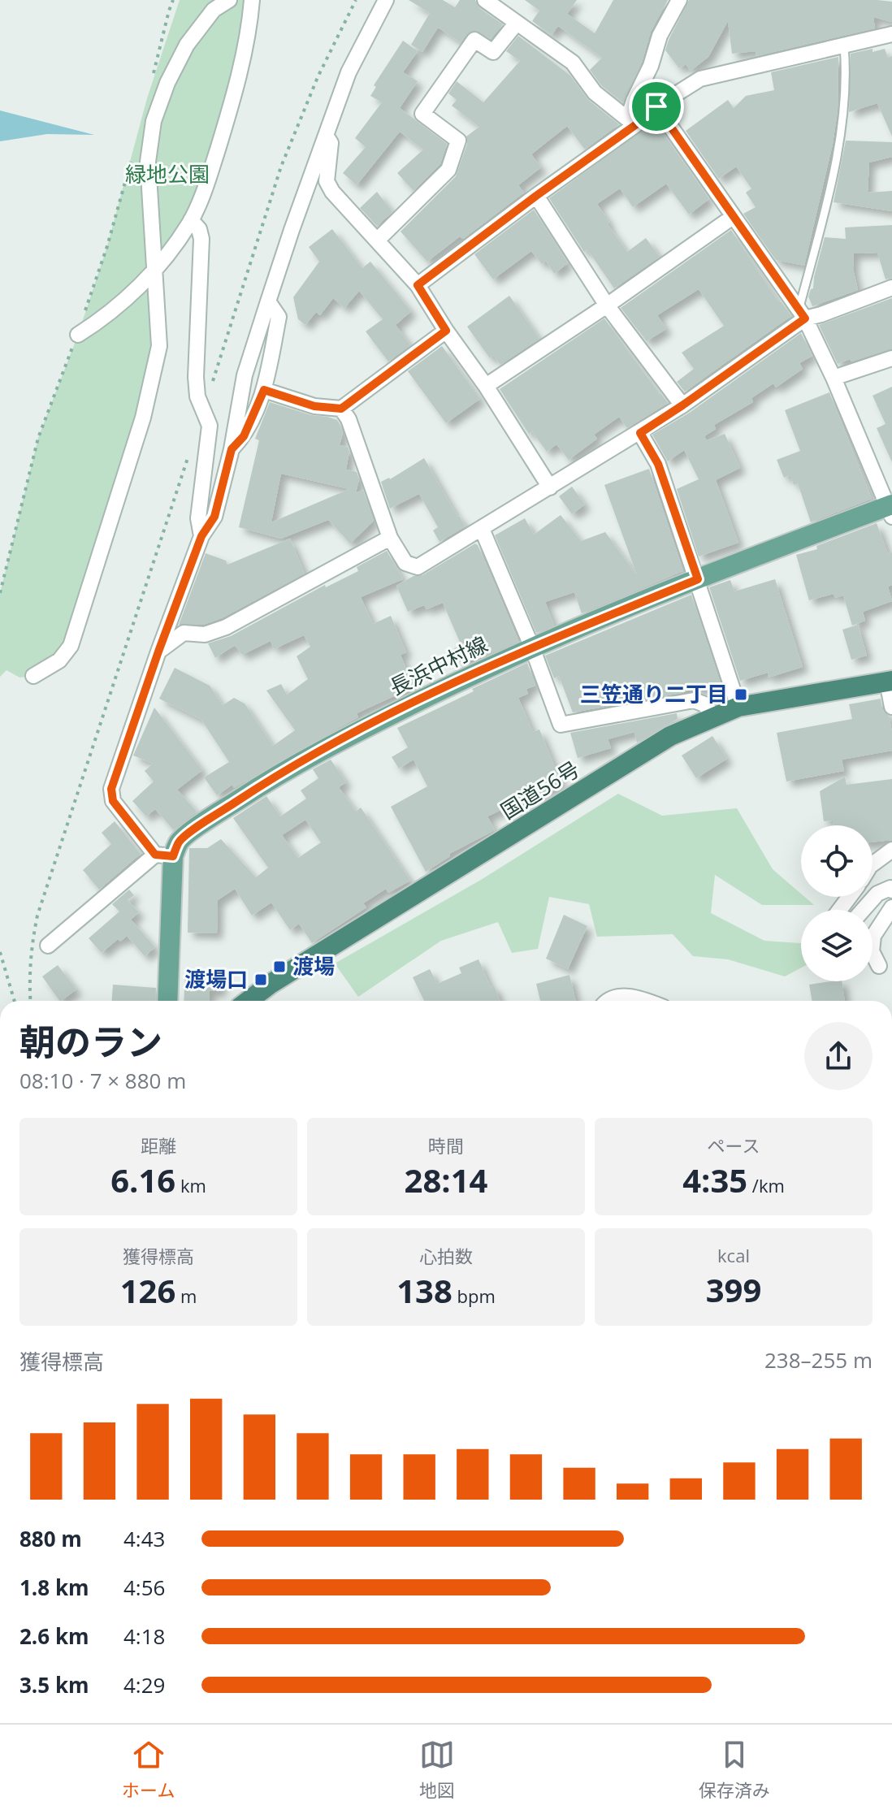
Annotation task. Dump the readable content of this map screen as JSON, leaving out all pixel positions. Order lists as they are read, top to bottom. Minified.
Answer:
{"streets":{"highway":["国道56号"],"main road":["長浜中村線"]},"parks":["緑地公園"],"places":{"transit":["三笠通り二丁目","渡場","渡場口"]},"page":{"heading":["朝のラン","08:10 · 7 × 880 m"],"stats":[["距離","6.16 km"],["時間","28:14"],["ペース","4:35 /km"],["獲得標高","126 m"],["心拍数","138 bpm"],["kcal","399"]],"chart":["獲得標高","238–255 m"],"list":[{"name":"880 m","note":"4:43"},{"name":"1.8 km","note":"4:56"},{"name":"2.6 km","note":"4:18"},{"name":"3.5 km","note":"4:29"}],"tabs":["ホーム","地図","保存済み"]}}
